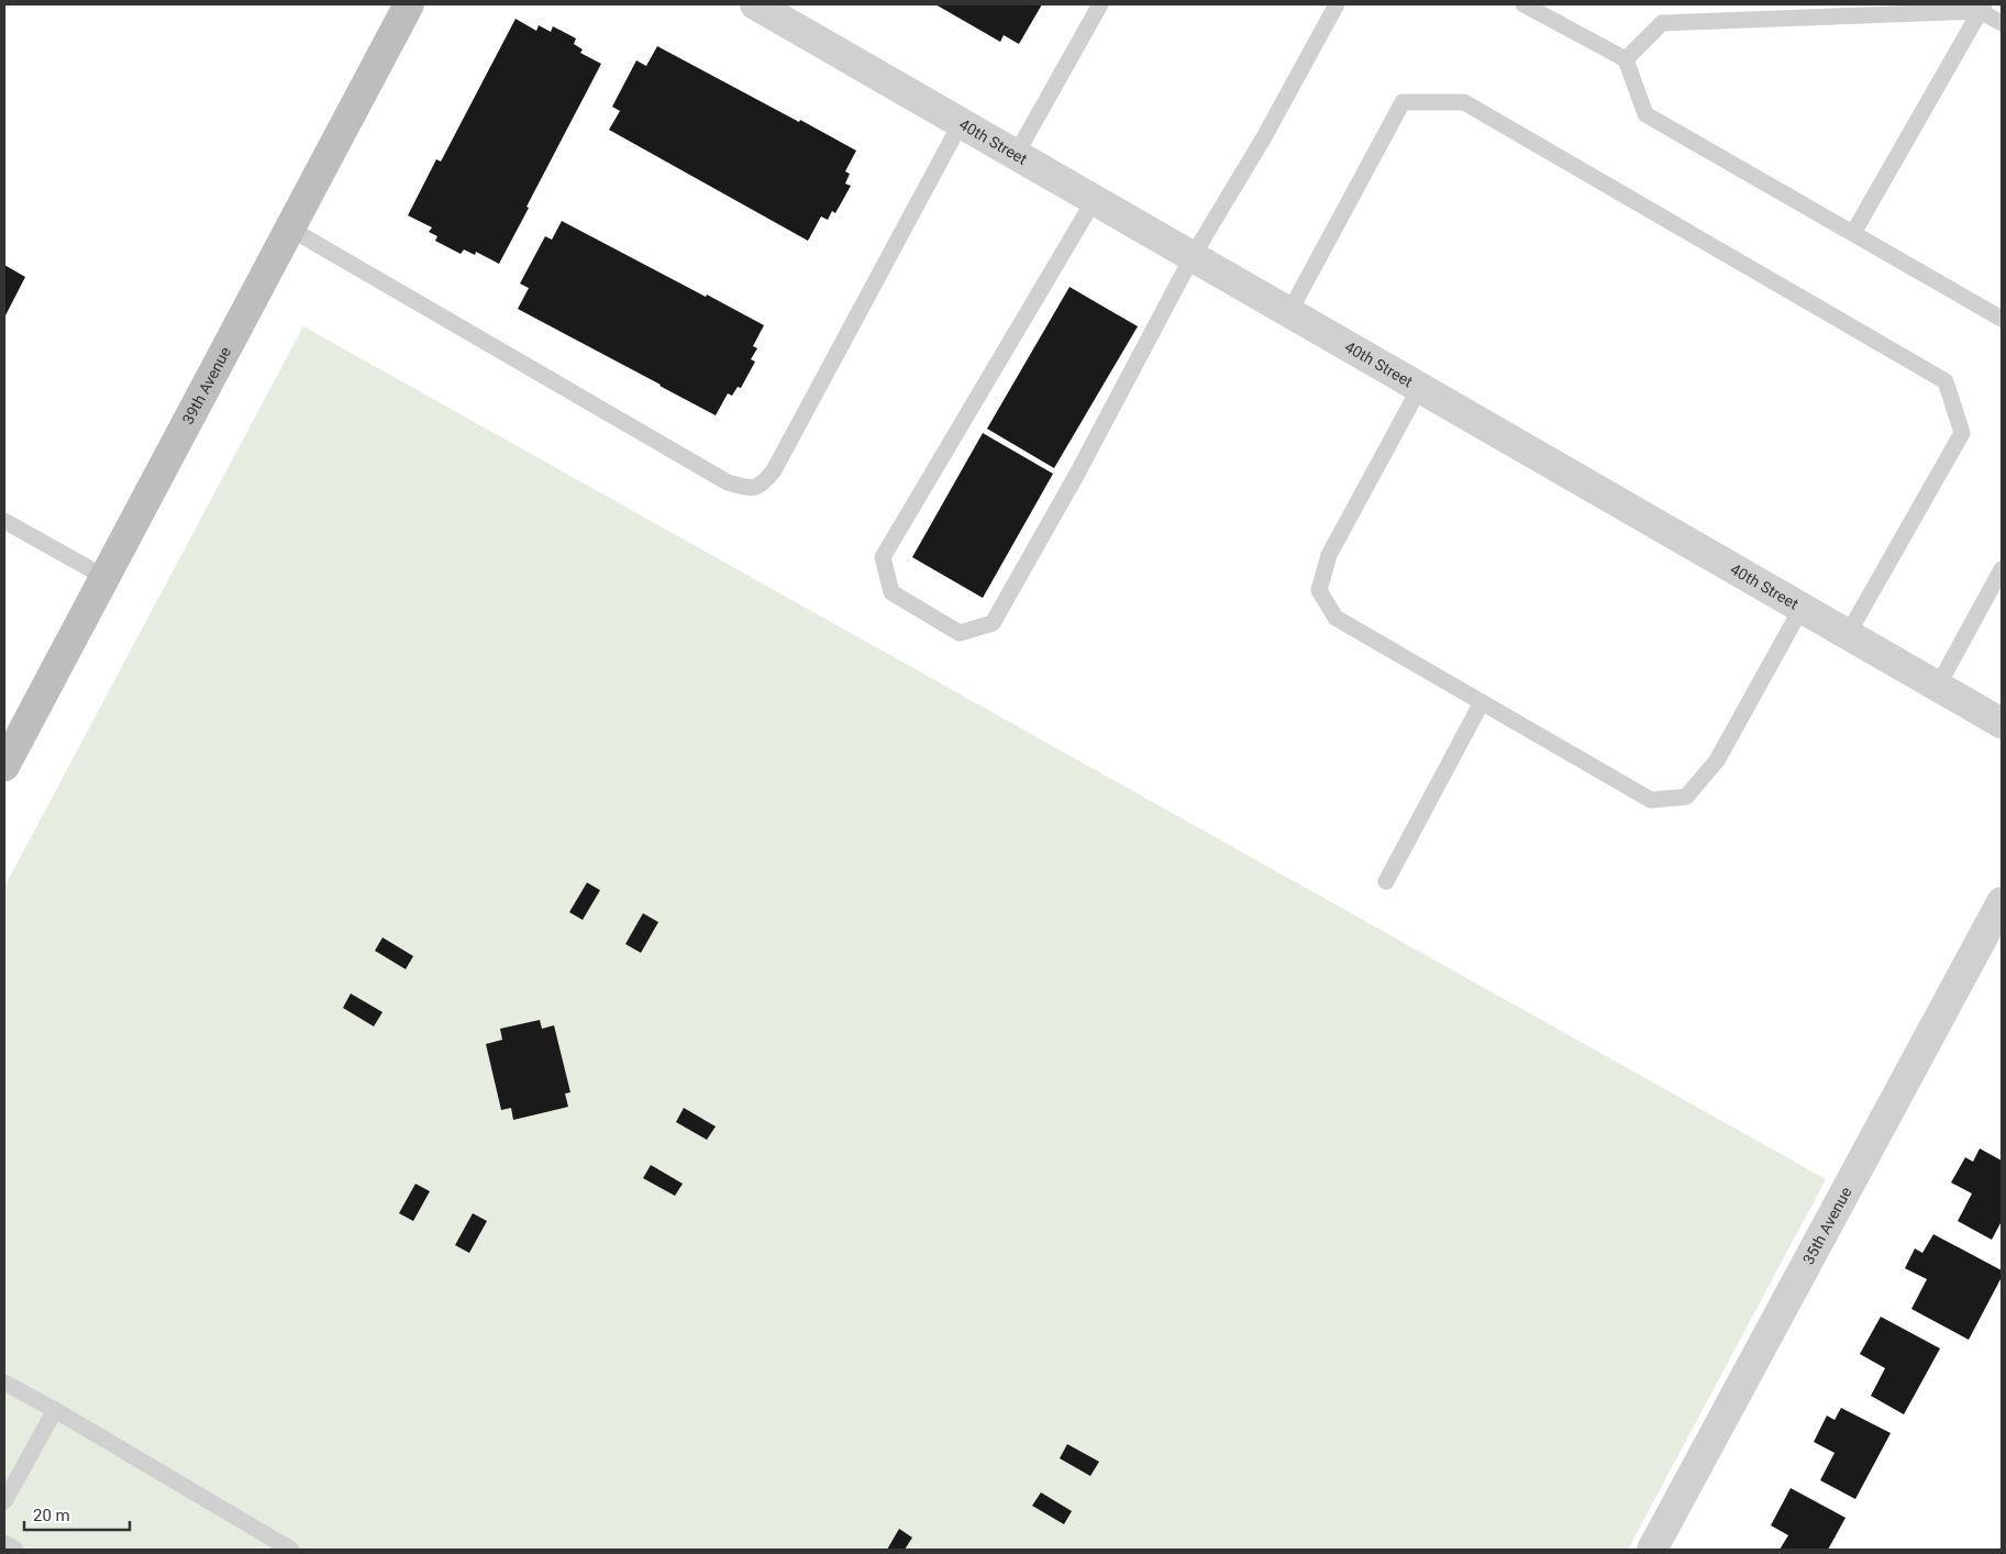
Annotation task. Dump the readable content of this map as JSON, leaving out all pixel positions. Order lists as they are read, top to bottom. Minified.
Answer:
{"streets":{"main road":["39th Avenue"],"street":["40th Street","35th Avenue"]},"scale_bar":"20 m"}
